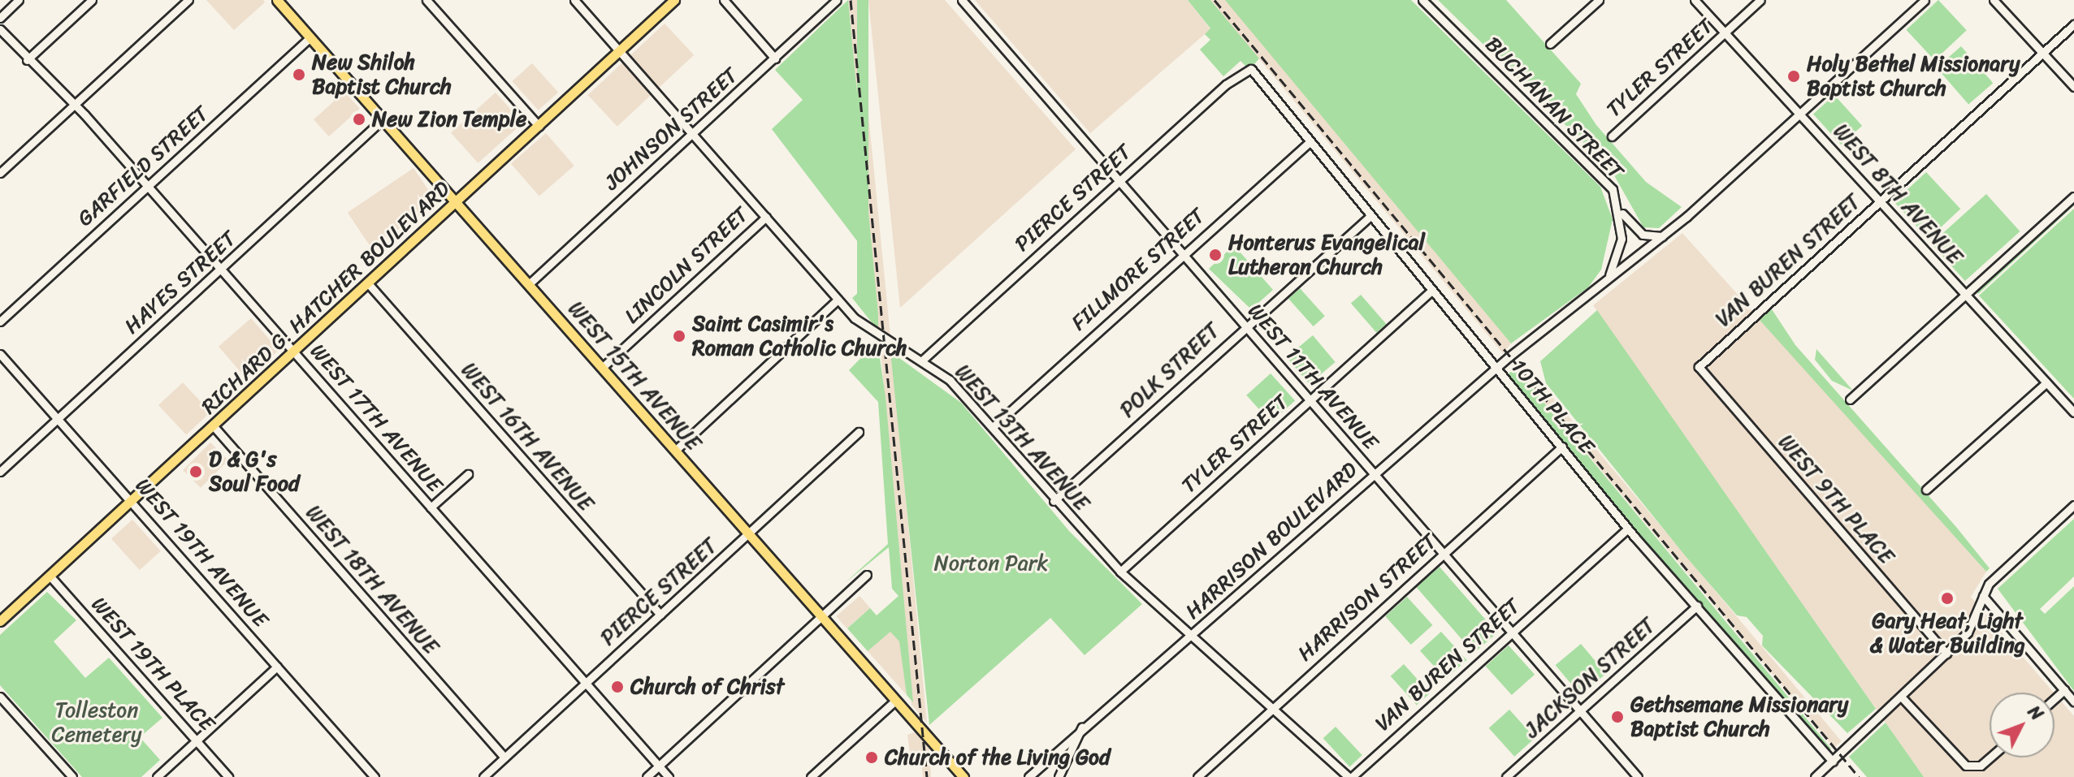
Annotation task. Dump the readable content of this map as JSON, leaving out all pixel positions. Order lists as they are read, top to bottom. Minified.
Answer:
{"streets":{"main road":["RICHARD G. HATCHER BOULEVARD","WEST 15TH AVENUE"],"street":["TYLER STREET","BUCHANAN STREET","JOHNSON STREET","GARFIELD STREET","WEST 8TH AVENUE","PIERCE STREET","VAN BUREN STREET","LINCOLN STREET","FILLMORE STREET","HAYES STREET","POLK STREET","WEST 11TH AVENUE","10TH PLACE","WEST 17TH AVENUE","WEST 16TH AVENUE","WEST 13TH AVENUE","WEST 9TH PLACE","HARRISON BOULEVARD","WEST 19TH AVENUE","WEST 18TH AVENUE","HARRISON STREET","WEST 19TH PLACE","JACKSON STREET"]},"crossings":[["TYLER STREET","WEST 8TH AVENUE"],["TYLER STREET","WEST 11TH AVENUE"],["TYLER STREET","10TH PLACE"],["TYLER STREET","WEST 13TH AVENUE"],["BUCHANAN STREET","HARRISON BOULEVARD"],["JOHNSON STREET","WEST 15TH AVENUE"],["JOHNSON STREET","WEST 13TH AVENUE"],["GARFIELD STREET","WEST 15TH AVENUE"],["GARFIELD STREET","WEST 17TH AVENUE"],["WEST 8TH AVENUE","VAN BUREN STREET"],["PIERCE STREET","WEST 15TH AVENUE"],["PIERCE STREET","WEST 11TH AVENUE"],["PIERCE STREET","10TH PLACE"],["PIERCE STREET","WEST 17TH AVENUE"],["PIERCE STREET","WEST 16TH AVENUE"],["PIERCE STREET","WEST 13TH AVENUE"],["PIERCE STREET","WEST 18TH AVENUE"],["VAN BUREN STREET","WEST 11TH AVENUE"],["VAN BUREN STREET","10TH PLACE"],["VAN BUREN STREET","WEST 13TH AVENUE"],["VAN BUREN STREET","WEST 9TH PLACE"],["LINCOLN STREET","WEST 15TH AVENUE"],["LINCOLN STREET","WEST 13TH AVENUE"],["FILLMORE STREET","WEST 11TH AVENUE"],["FILLMORE STREET","10TH PLACE"],["FILLMORE STREET","WEST 13TH AVENUE"],["HAYES STREET","WEST 15TH AVENUE"],["HAYES STREET","WEST 17TH AVENUE"],["HAYES STREET","WEST 19TH AVENUE"],["RICHARD G. HATCHER BOULEVARD","WEST 15TH AVENUE"],["RICHARD G. HATCHER BOULEVARD","WEST 17TH AVENUE"],["RICHARD G. HATCHER BOULEVARD","WEST 16TH AVENUE"],["RICHARD G. HATCHER BOULEVARD","WEST 13TH AVENUE"],["RICHARD G. HATCHER BOULEVARD","WEST 19TH AVENUE"],["RICHARD G. HATCHER BOULEVARD","WEST 18TH AVENUE"],["RICHARD G. HATCHER BOULEVARD","WEST 19TH PLACE"],["POLK STREET","WEST 11TH AVENUE"],["POLK STREET","10TH PLACE"],["POLK STREET","WEST 13TH AVENUE"],["WEST 11TH AVENUE","HARRISON BOULEVARD"],["WEST 11TH AVENUE","HARRISON STREET"],["WEST 11TH AVENUE","JACKSON STREET"],["10TH PLACE","HARRISON BOULEVARD"],["10TH PLACE","HARRISON STREET"],["10TH PLACE","JACKSON STREET"],["WEST 13TH AVENUE","HARRISON BOULEVARD"],["WEST 13TH AVENUE","HARRISON STREET"]],"parks":["Norton Park","Tolleston Cemetery"],"places":["New Shiloh Baptist Church","Holy Bethel Missionary Baptist Church","New Zion Temple","Honterus Evangelical Lutheran Church","Saint Casimir's Roman Catholic Church","D & G's Soul Food","Gary Heat, Light & Water Building","Church of Christ","Gethsemane Missionary Baptist Church","Church of the Living God"],"north":"top right"}
